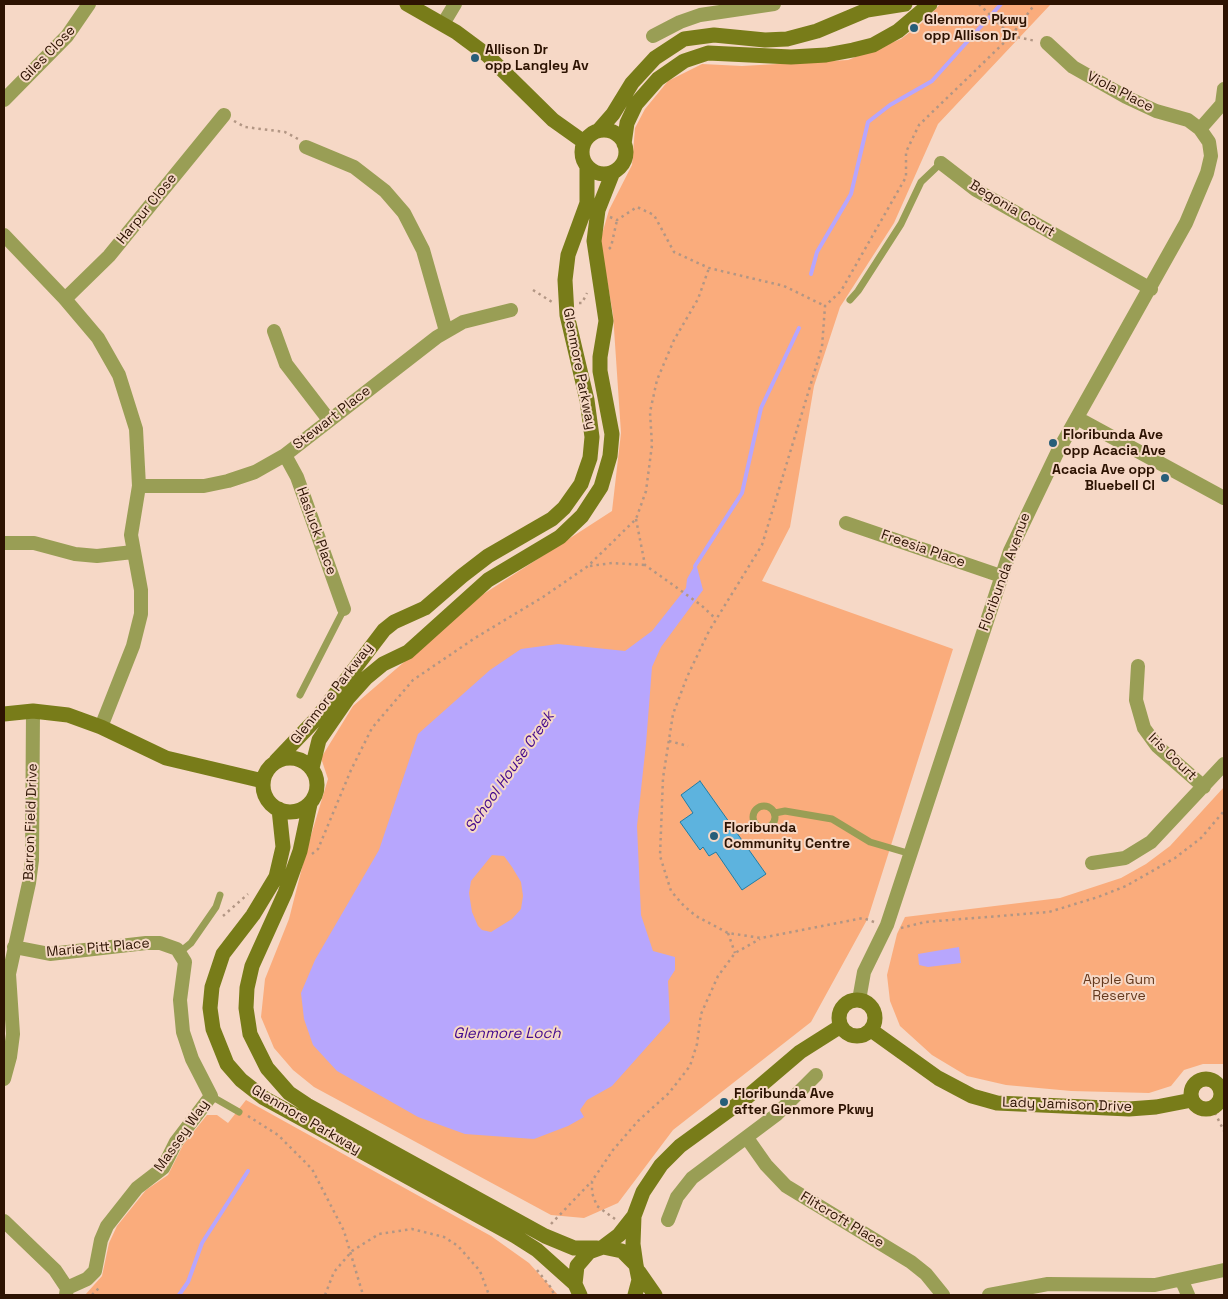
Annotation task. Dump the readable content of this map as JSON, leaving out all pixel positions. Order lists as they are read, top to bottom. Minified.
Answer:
{"streets":{"main road":["Glenmore Parkway","Lady Jamison Drive"],"street":["Giles Close","Viola Place","Harpur Close","Begonia Court","Stewart Place","Hasluck Place","Freesia Place","Floribunda Avenue","Iris Court","Barron Field Drive","Marie Pitt Place","Massey Way","Flitcroft Place"]},"crossings":[["Viola Place","Floribunda Avenue"],["Begonia Court","Floribunda Avenue"],["Stewart Place","Hasluck Place"],["Freesia Place","Floribunda Avenue"],["Floribunda Avenue","Lady Jamison Drive"],["Barron Field Drive","Marie Pitt Place"]],"water":["School House Creek","Glenmore Loch"],"parks":["Apple Gum Reserve"],"places":["Glenmore Pkwy opp Allison Dr","Allison Dr opp Langley Av","Floribunda Ave opp Acacia Ave","Acacia Ave opp Bluebell Cl","Floribunda Community Centre","Floribunda Ave after Glenmore Pkwy"]}
